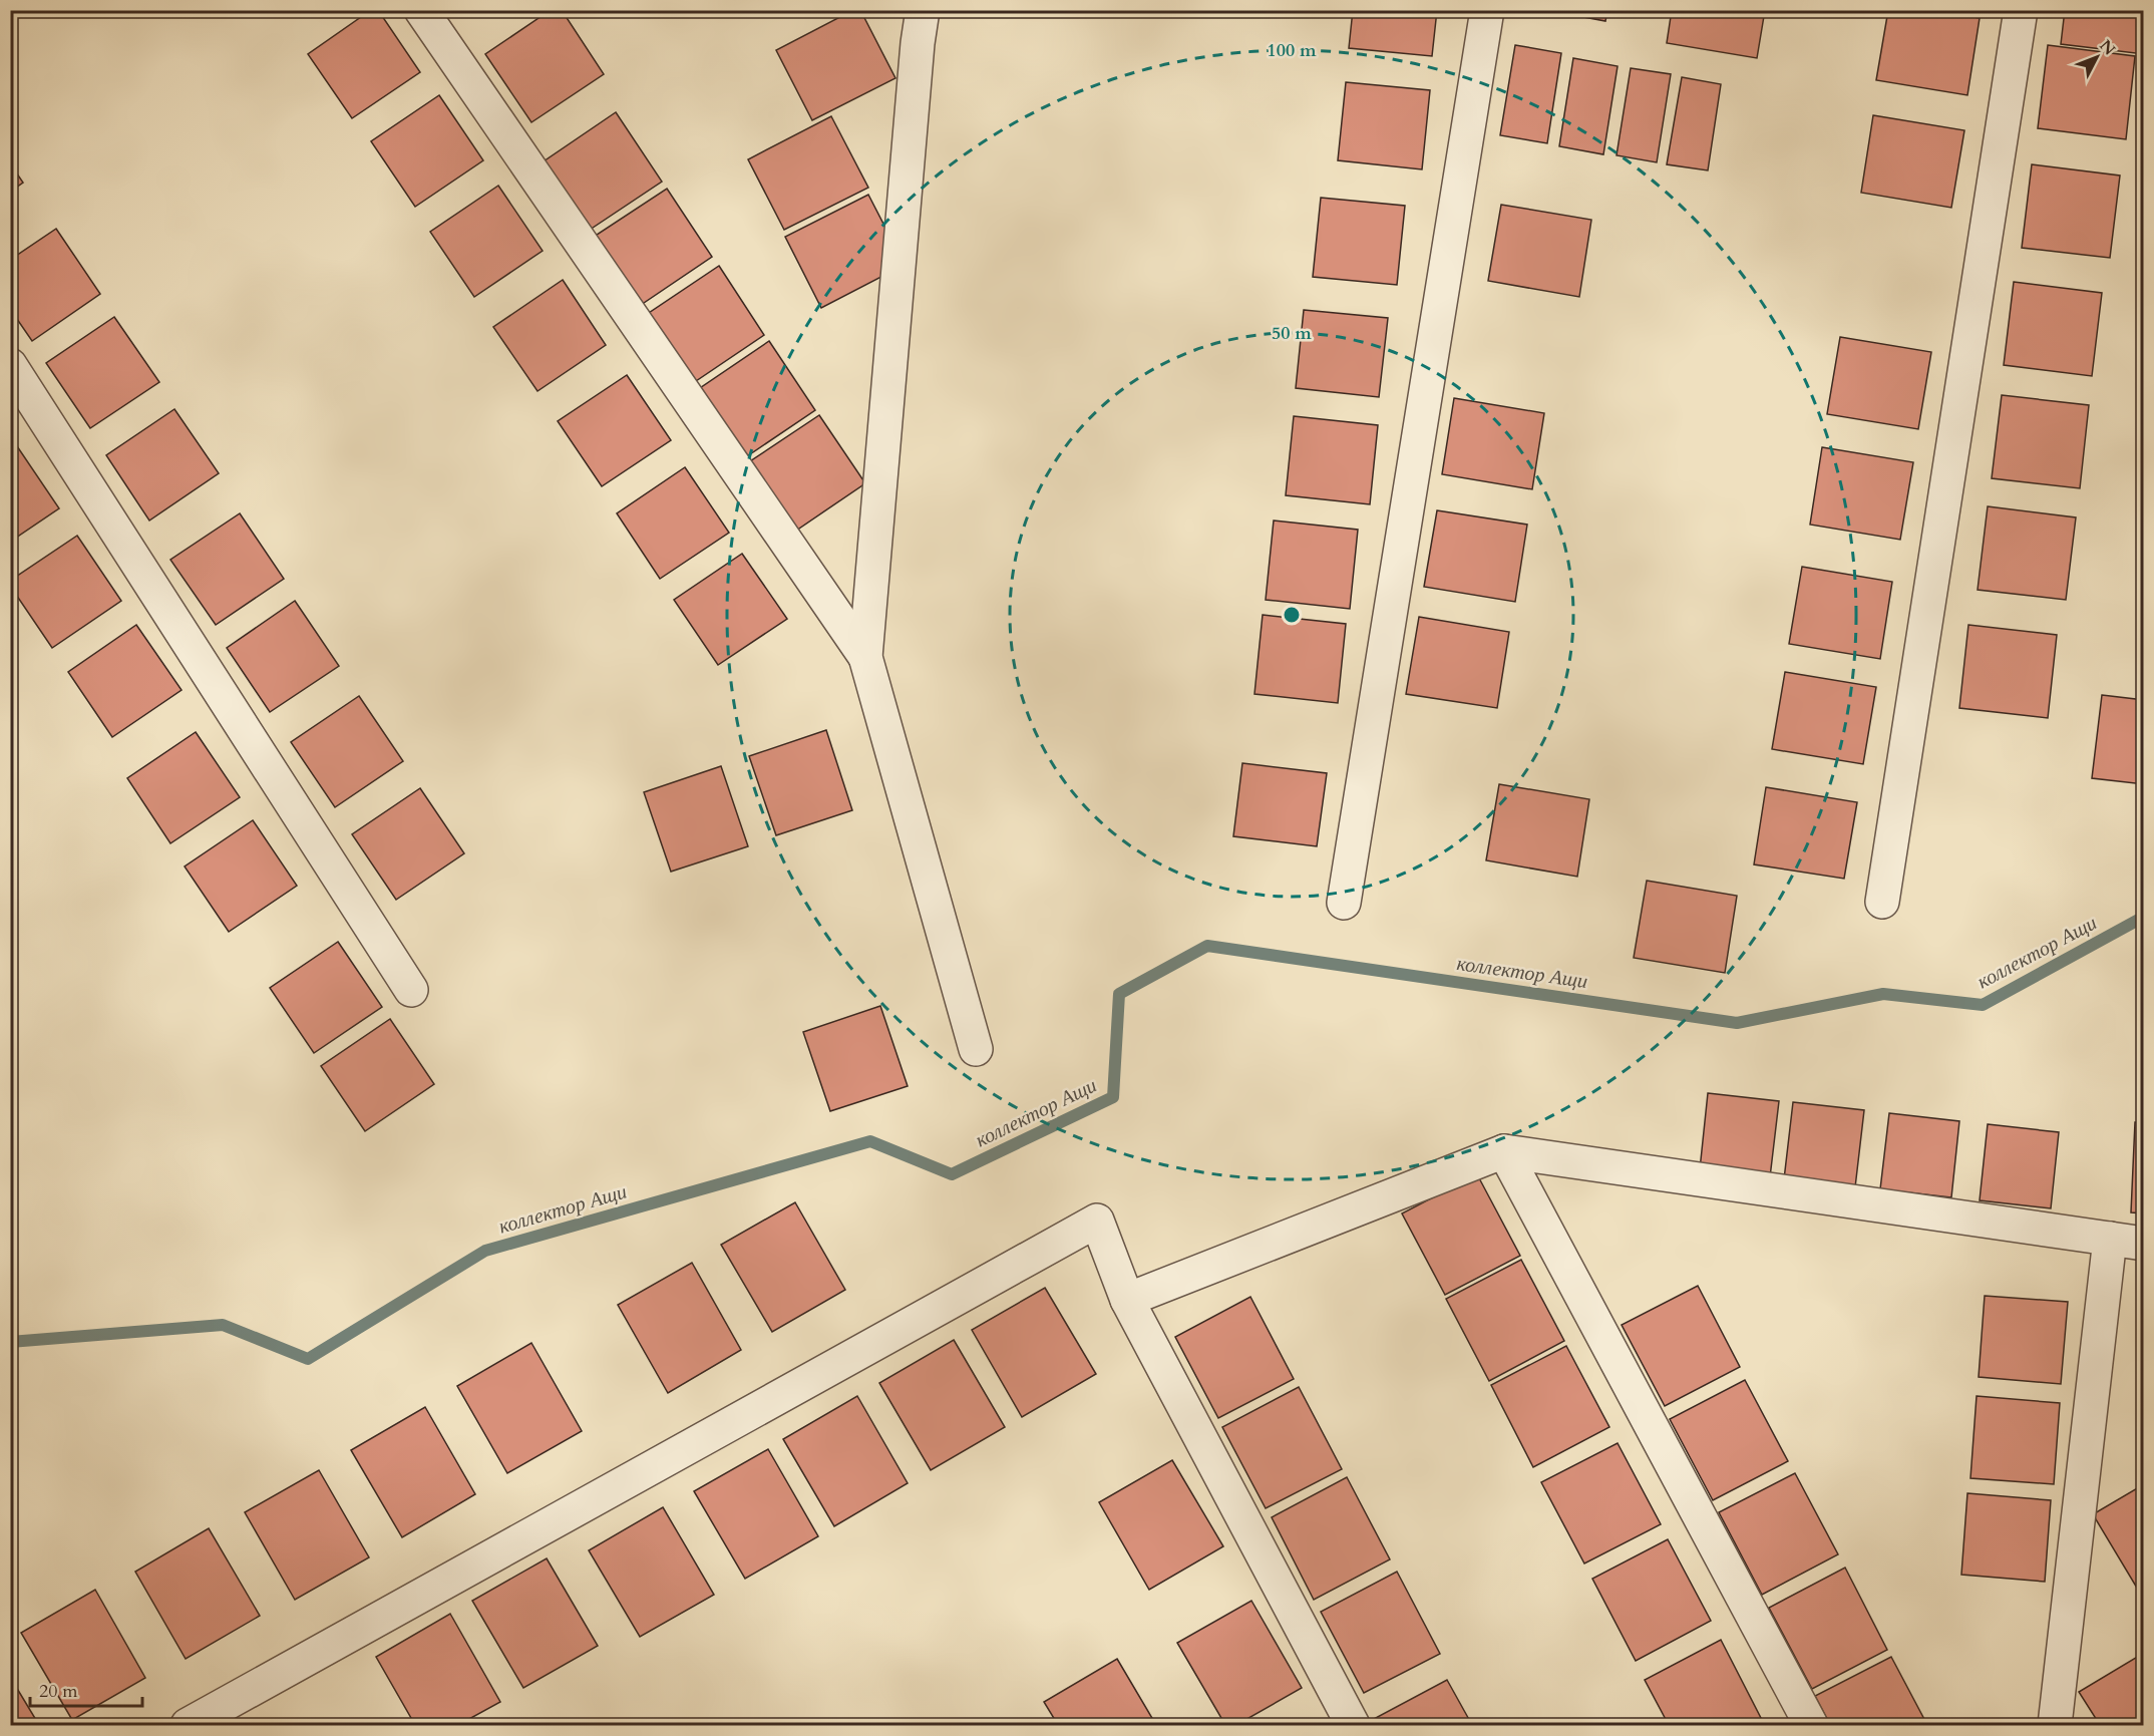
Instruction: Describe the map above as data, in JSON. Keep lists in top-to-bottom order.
{
  "water": ["коллектор Ащи"],
  "scale_bar": "20 m",
  "north": "top right",
  "rings": ["100 m", "50 m"]
}
